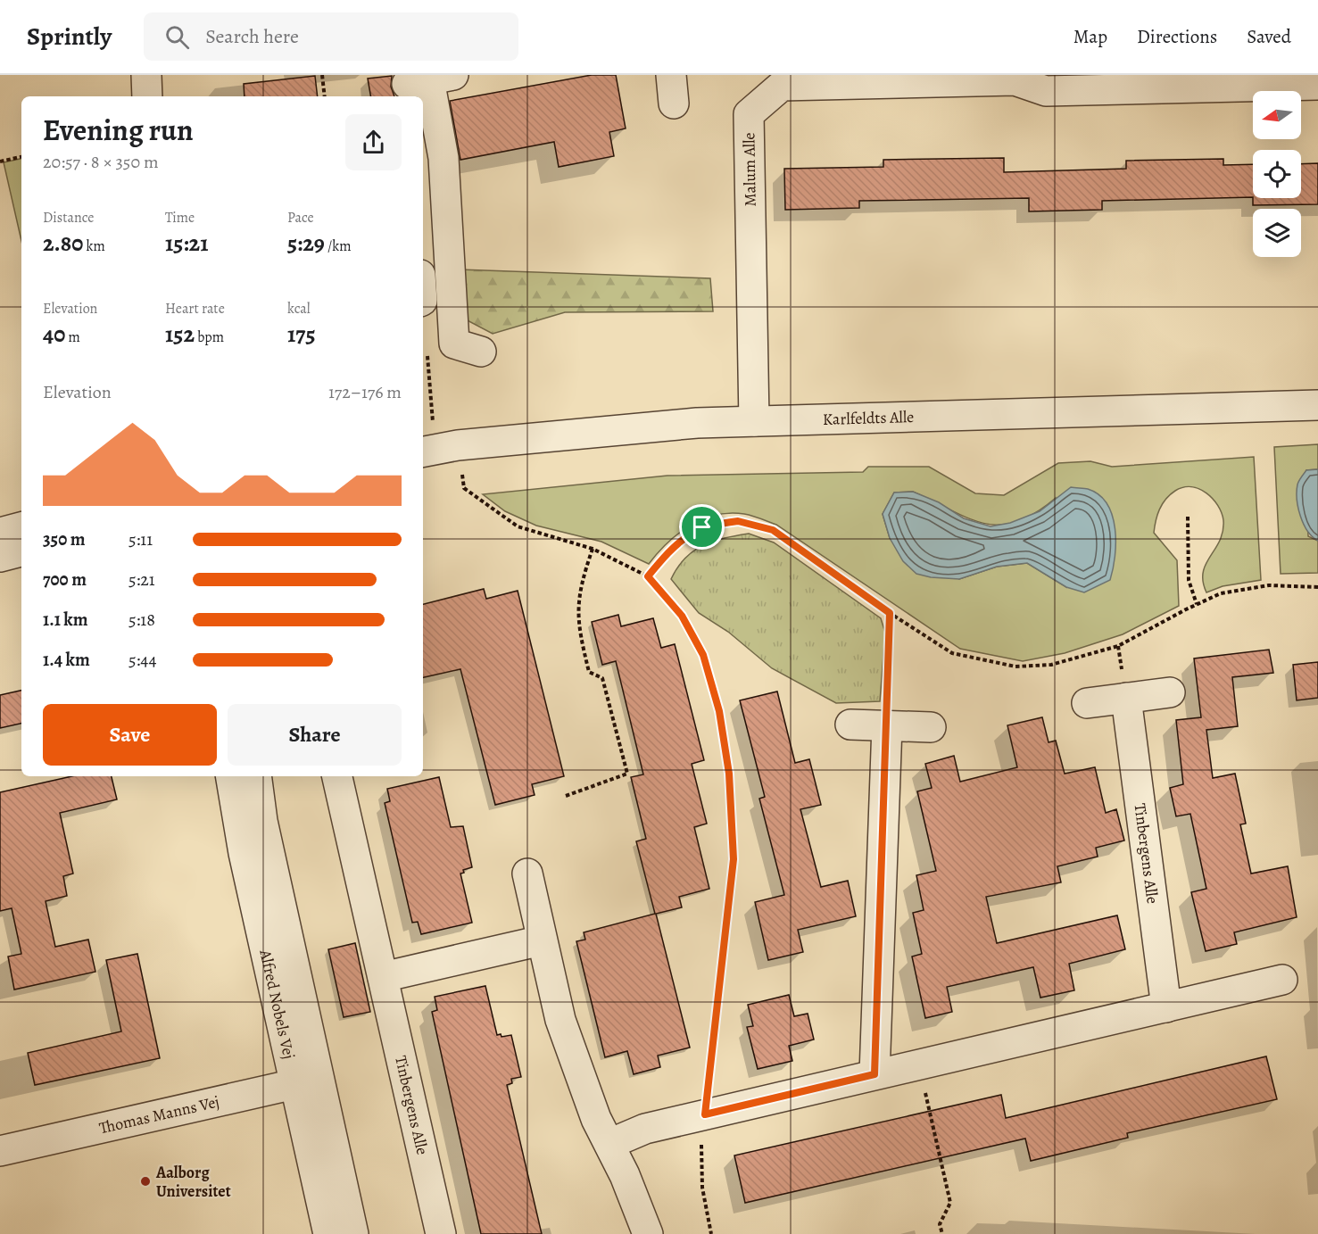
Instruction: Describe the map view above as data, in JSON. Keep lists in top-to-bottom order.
{
  "streets": {
    "street": [
      "Malum Alle",
      "Karlfeldts Alle",
      "Tinbergens Alle",
      "Alfred Nobels Vej",
      "Thomas Manns Vej"
    ]
  },
  "crossings": [
    ["Malum Alle", "Karlfeldts Alle"],
    ["Alfred Nobels Vej", "Thomas Manns Vej"]
  ],
  "places": ["Aalborg Universitet"],
  "north": "left",
  "page": {
    "header": "Sprintly",
    "search": "Search here",
    "nav": ["Map", "Directions", "Saved"],
    "heading": ["Evening run", "20:57 · 8 × 350 m"],
    "stats": [
      ["Distance", "2.80 km"],
      ["Time", "15:21"],
      ["Pace", "5:29 /km"],
      ["Elevation", "40 m"],
      ["Heart rate", "152 bpm"],
      ["kcal", "175"]
    ],
    "chart": ["Elevation", "172–176 m"],
    "list": [
      {
        "name": "350 m",
        "note": "5:11"
      },
      {
        "name": "700 m",
        "note": "5:21"
      },
      {
        "name": "1.1 km",
        "note": "5:18"
      },
      {
        "name": "1.4 km",
        "note": "5:44"
      }
    ],
    "buttons": ["Save", "Share"]
  }
}
